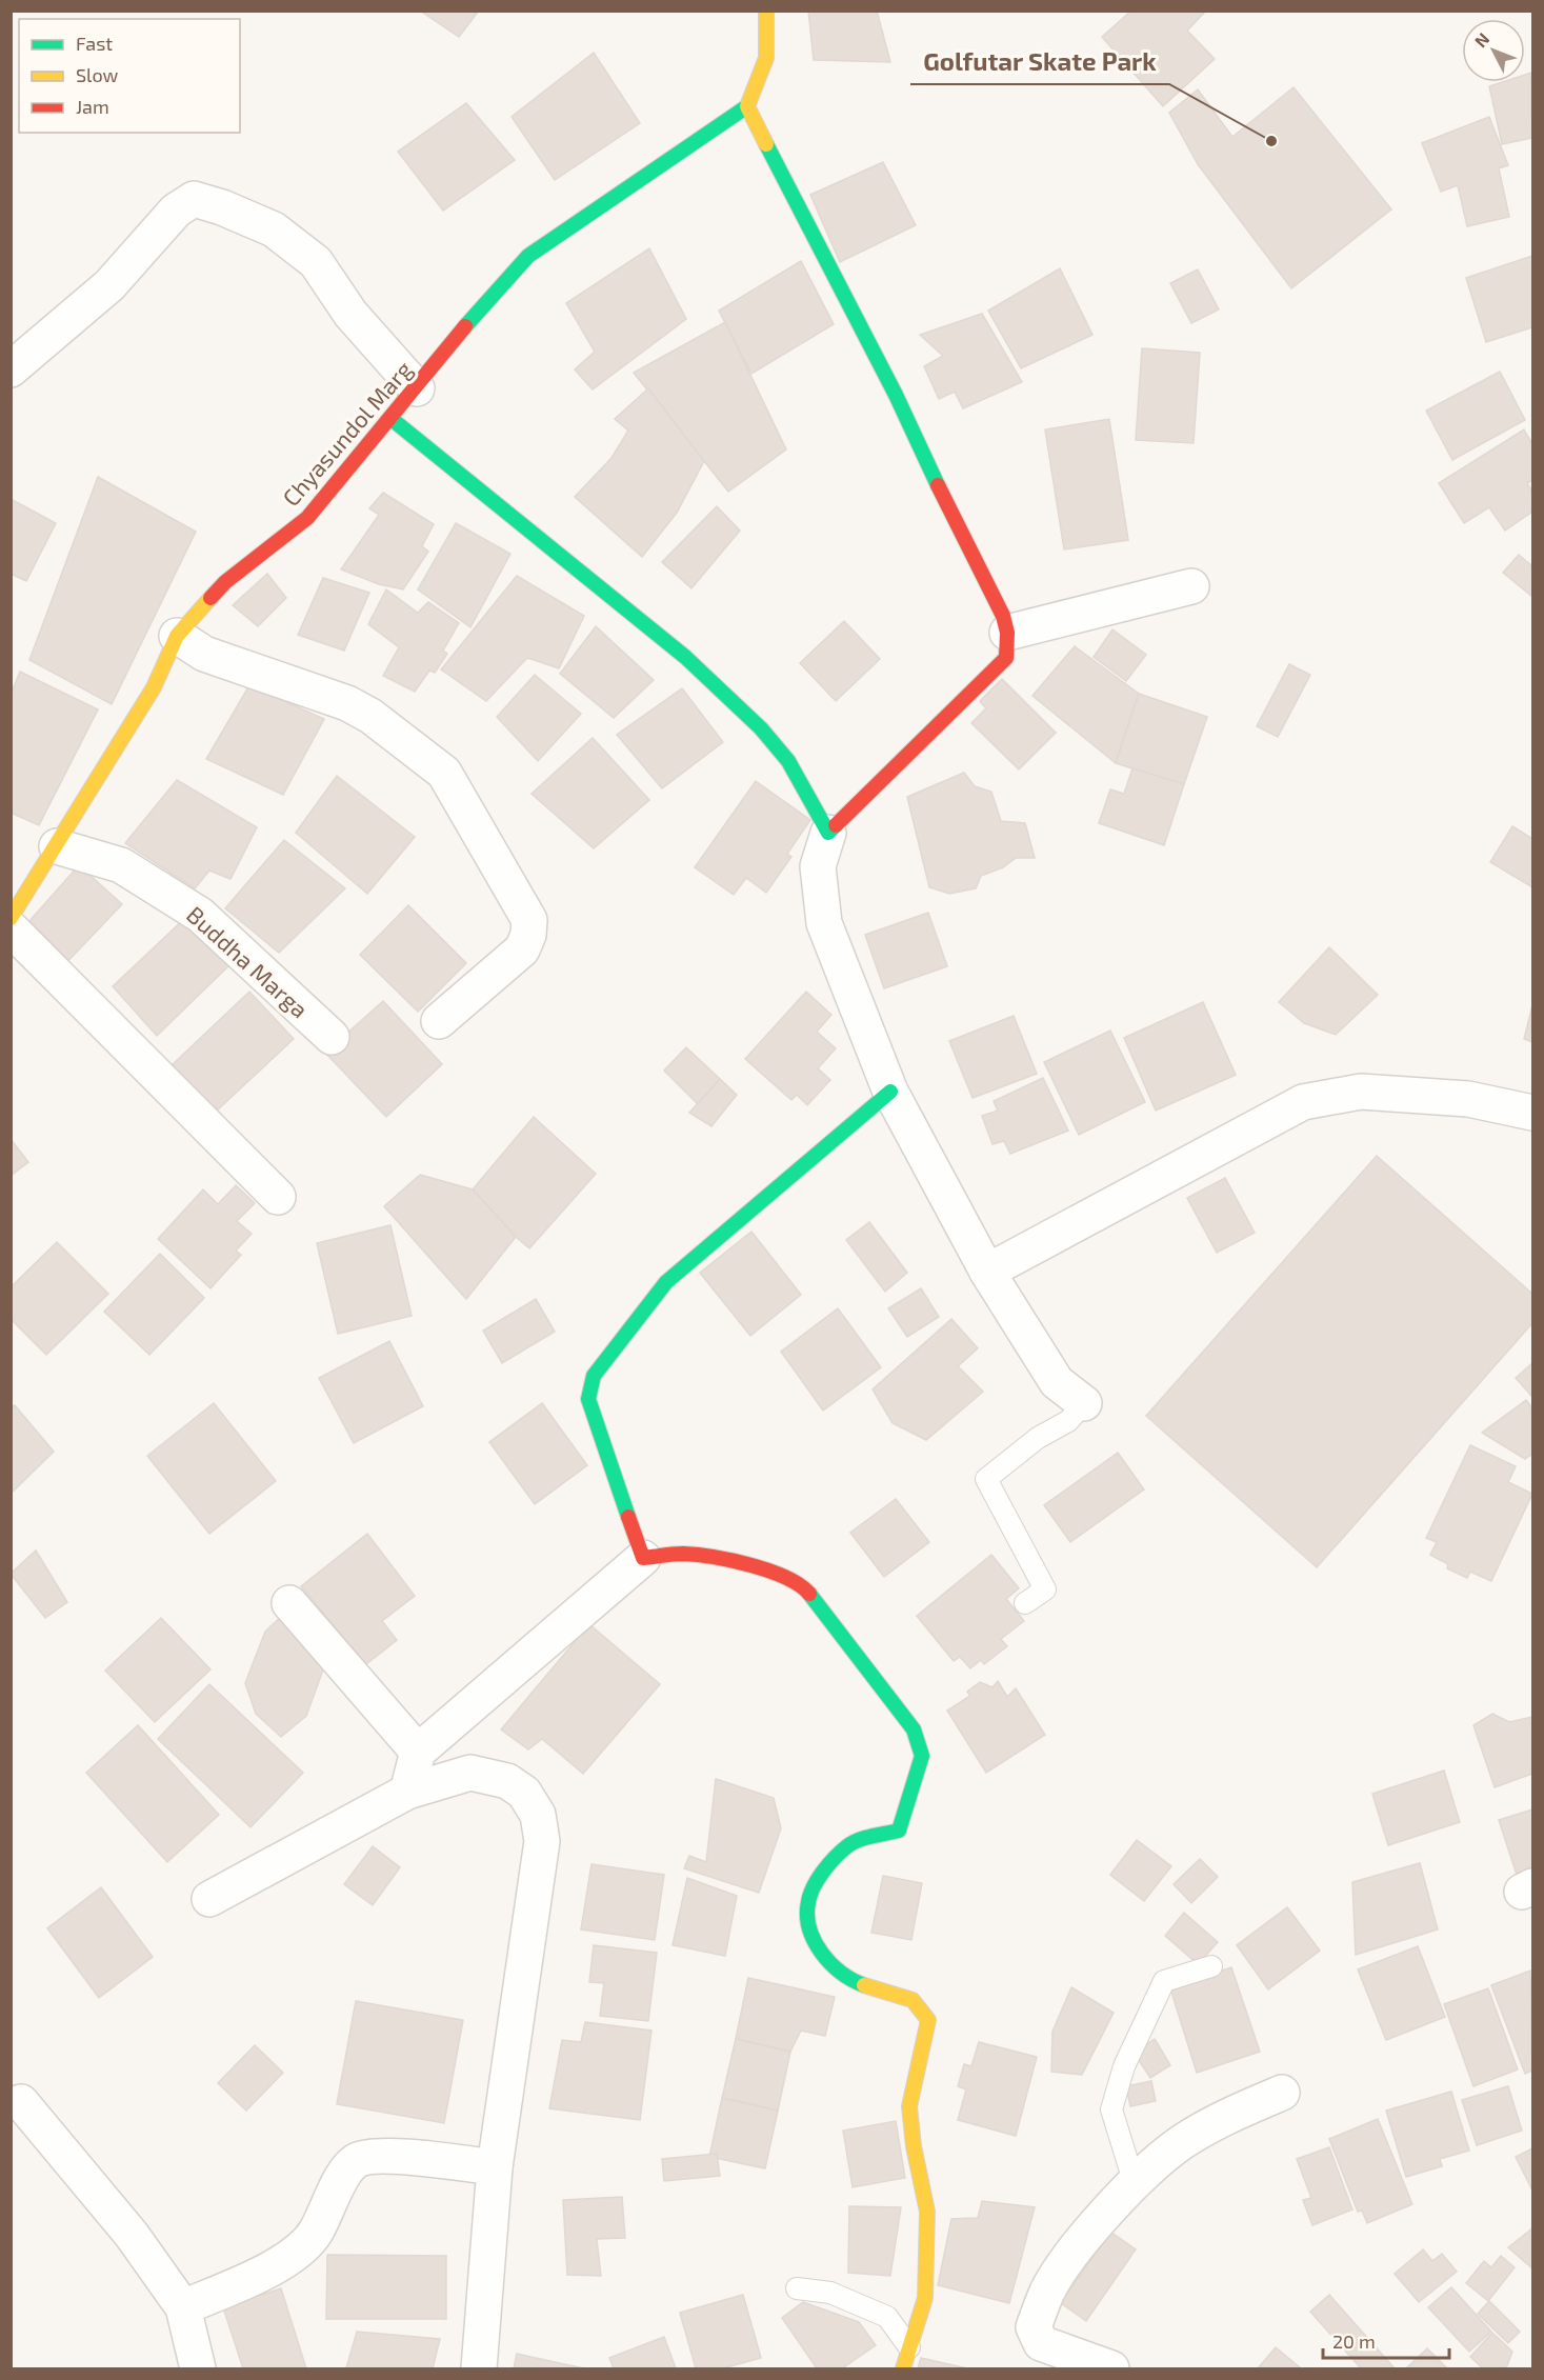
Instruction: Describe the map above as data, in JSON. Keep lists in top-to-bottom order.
{
  "streets": {
    "street": ["Chyasundol Marg", "Buddha Marga"]
  },
  "crossings": [
    ["Chyasundol Marg", "Buddha Marga"]
  ],
  "places": ["Golfutar Skate Park"],
  "legend": ["Fast", "Slow", "Jam"],
  "scale_bar": "20 m",
  "north": "top left"
}
